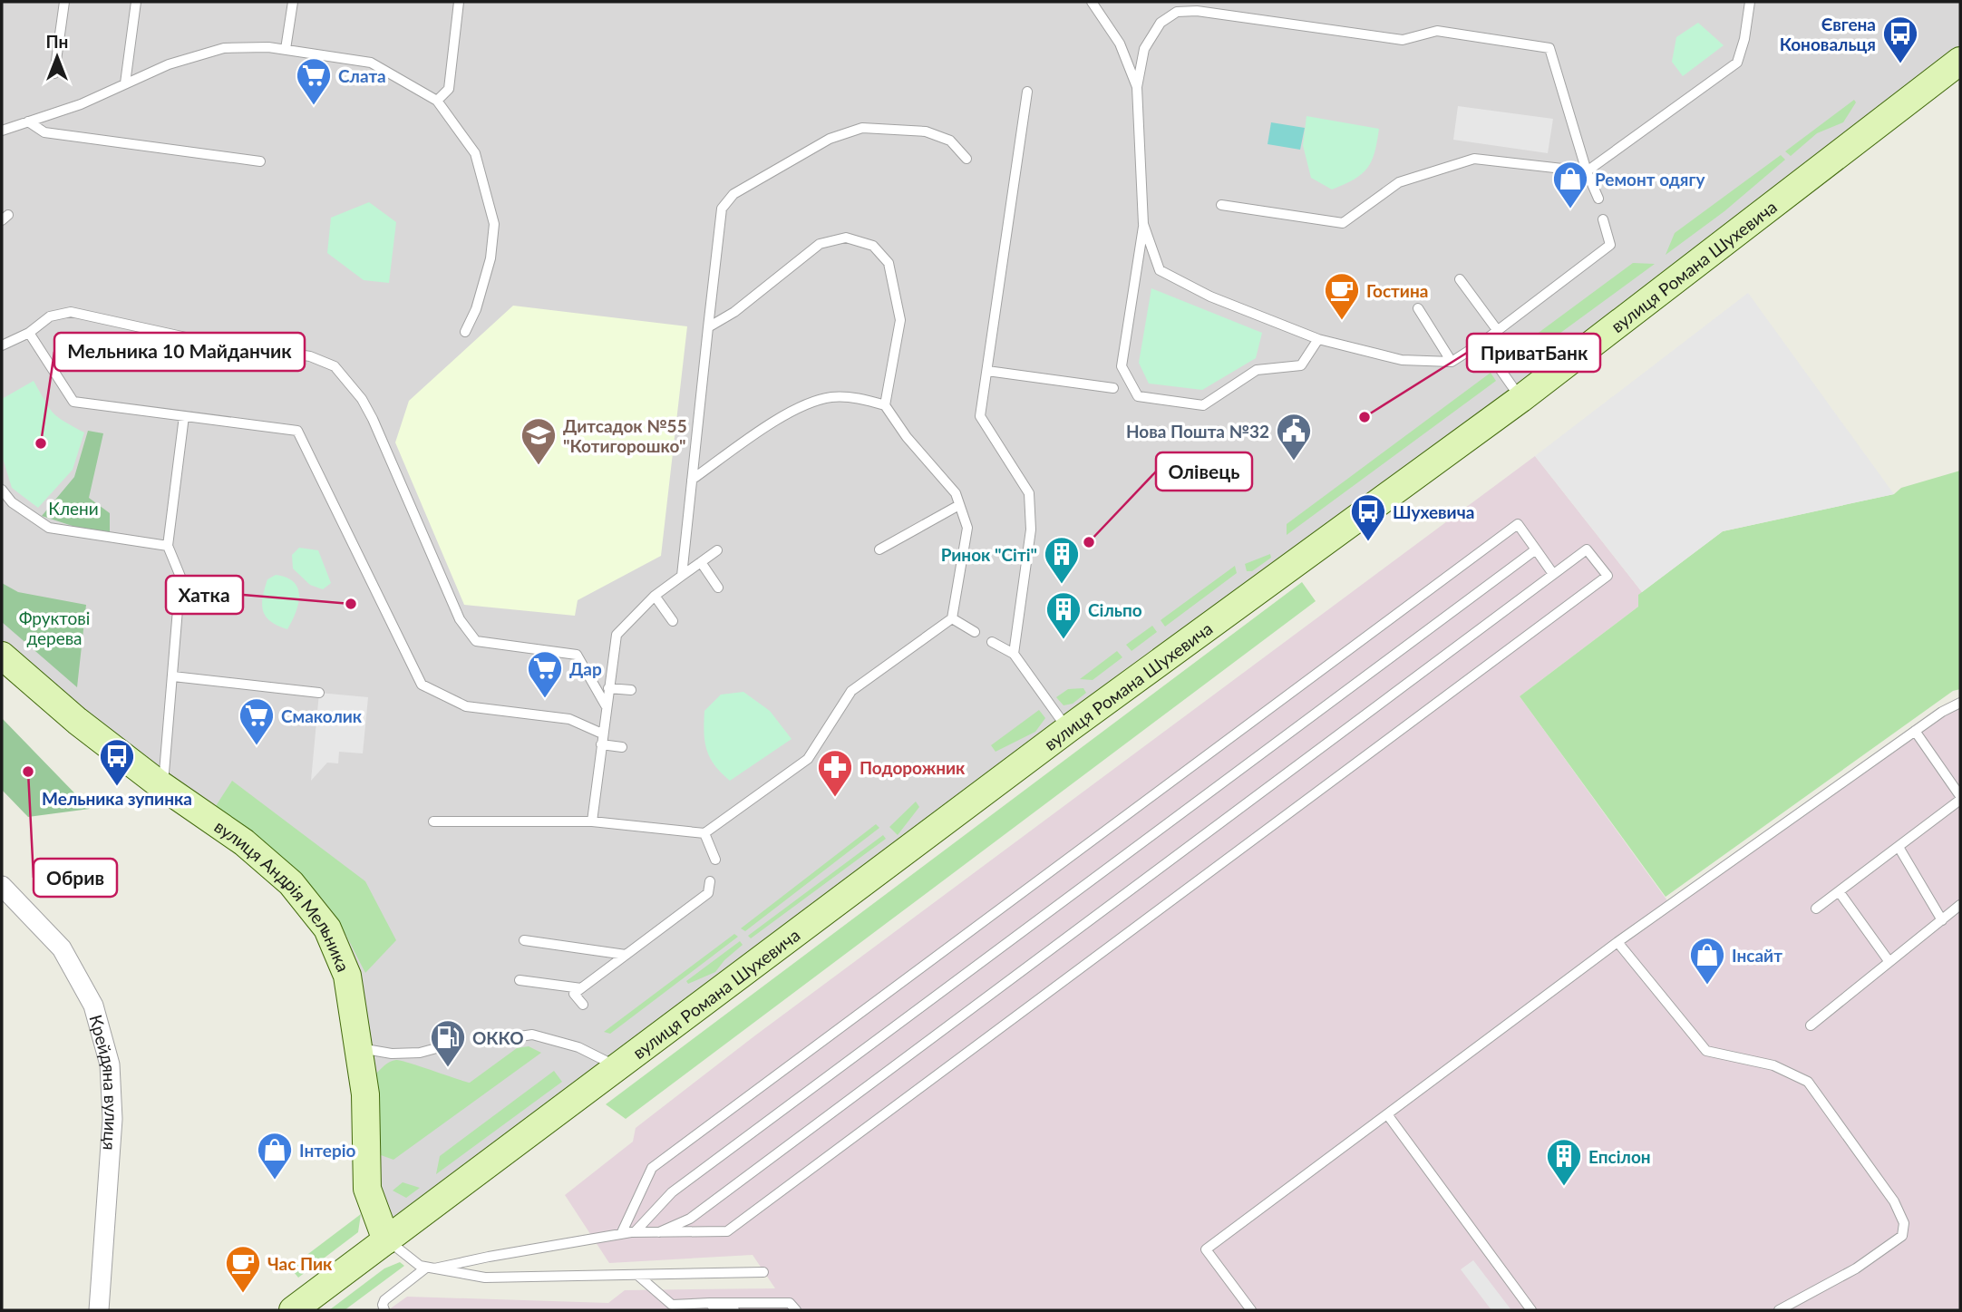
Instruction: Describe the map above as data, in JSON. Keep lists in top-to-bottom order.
{
  "streets": {
    "main road": ["вулиця Романа Шухевича", "вулиця Андрія Мельника"],
    "street": ["Крейдяна вулиця"]
  },
  "crossings": [
    ["вулиця Романа Шухевича", "вулиця Андрія Мельника"]
  ],
  "parks": ["Клени", "Фруктові дерева"],
  "places": {
    "bus stop": ["Євгена Коновальця", "Шухевича", "Мельника зупинка"],
    "supermarket": ["Слата", "Дар", "Смаколик"],
    "shop": ["Ремонт одягу", "Інсайт", "Інтеріо"],
    "cafe": ["Гостина", "Час Пик"],
    "other": [
      "ПриватБанк",
      "Мельника 10 Майданчик",
      "Олівець",
      "Хатка",
      "Обрив"
    ],
    "public building": ["Нова Пошта №32"],
    "school or university": ["Дитсадок №55 \"Котигорошко\""],
    "building": ["Ринок \"Сіті\"", "Сільпо", "Епсілон"],
    "pharmacy": ["Подорожник"],
    "fuel station": ["ОККО"]
  },
  "north": "top"
}
